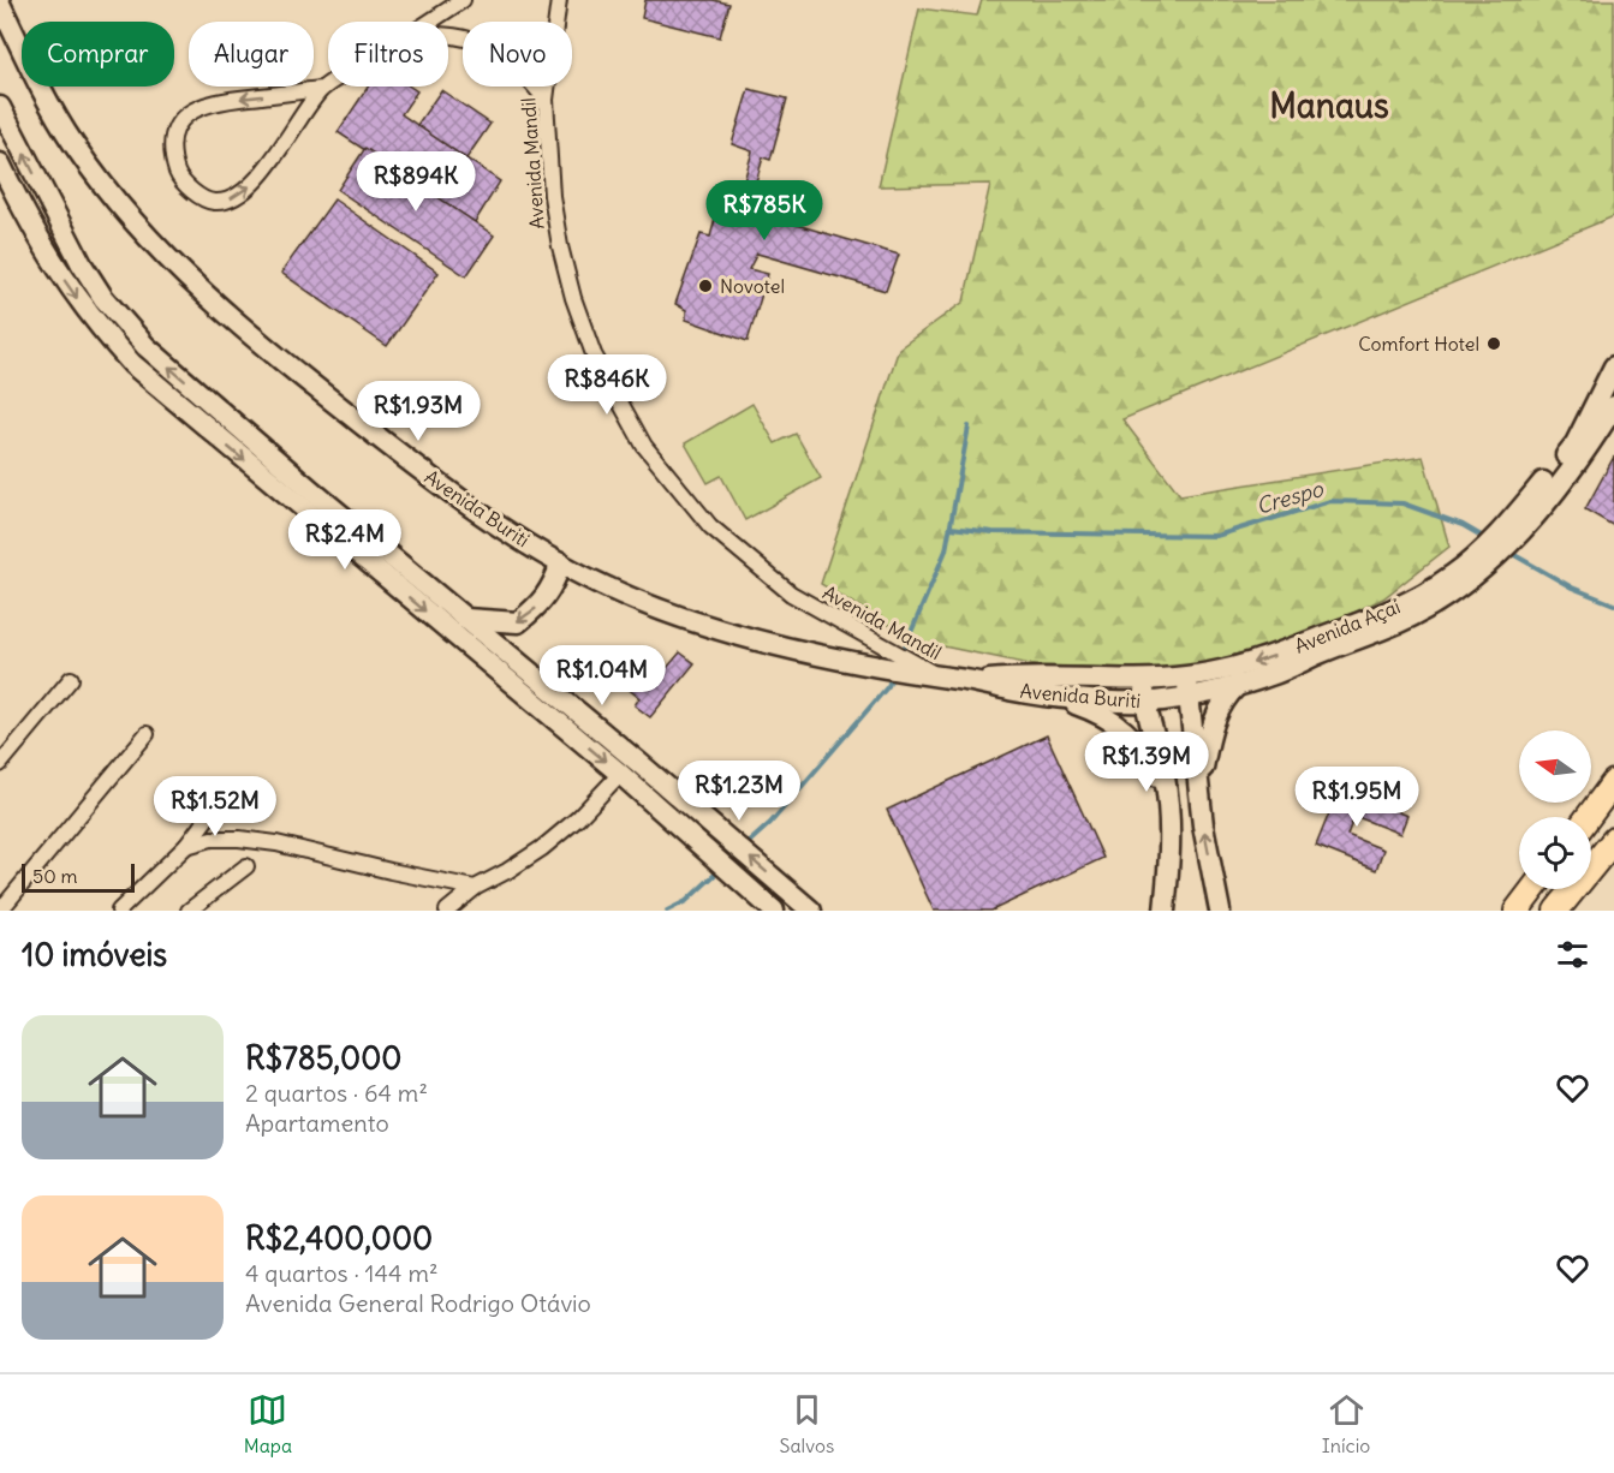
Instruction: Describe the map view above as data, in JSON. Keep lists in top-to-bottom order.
{
  "streets": {
    "main road": ["Avenida Buriti", "Avenida Açaí"],
    "street": ["Avenida Mandil"]
  },
  "crossings": [
    ["Avenida Mandil", "Avenida Buriti"],
    ["Avenida Buriti", "Avenida Açaí"]
  ],
  "districts": ["Manaus"],
  "water": ["Crespo"],
  "places": ["Novotel", "Comfort Hotel"],
  "scale_bar": "50 m",
  "north": "left",
  "page": {
    "chip": [
      "Comprar",
      "Alugar",
      "Filtros",
      "Novo"
    ],
    "price": [
      "R$894K",
      "R$785K",
      "R$846K",
      "R$1.93M",
      "R$2.4M",
      "R$1.04M",
      "R$1.39M",
      "R$1.23M",
      "R$1.95M",
      "R$1.52M"
    ],
    "scale": "50 m",
    "heading": "10 imóveis",
    "list": [
      {
        "name": "R$785,000",
        "note": "2 quartos · 64 m² · Apartamento"
      },
      {
        "name": "R$2,400,000",
        "note": "4 quartos · 144 m² · Avenida General Rodrigo Otávio"
      }
    ],
    "tabs": ["Mapa", "Salvos", "Início"]
  }
}
